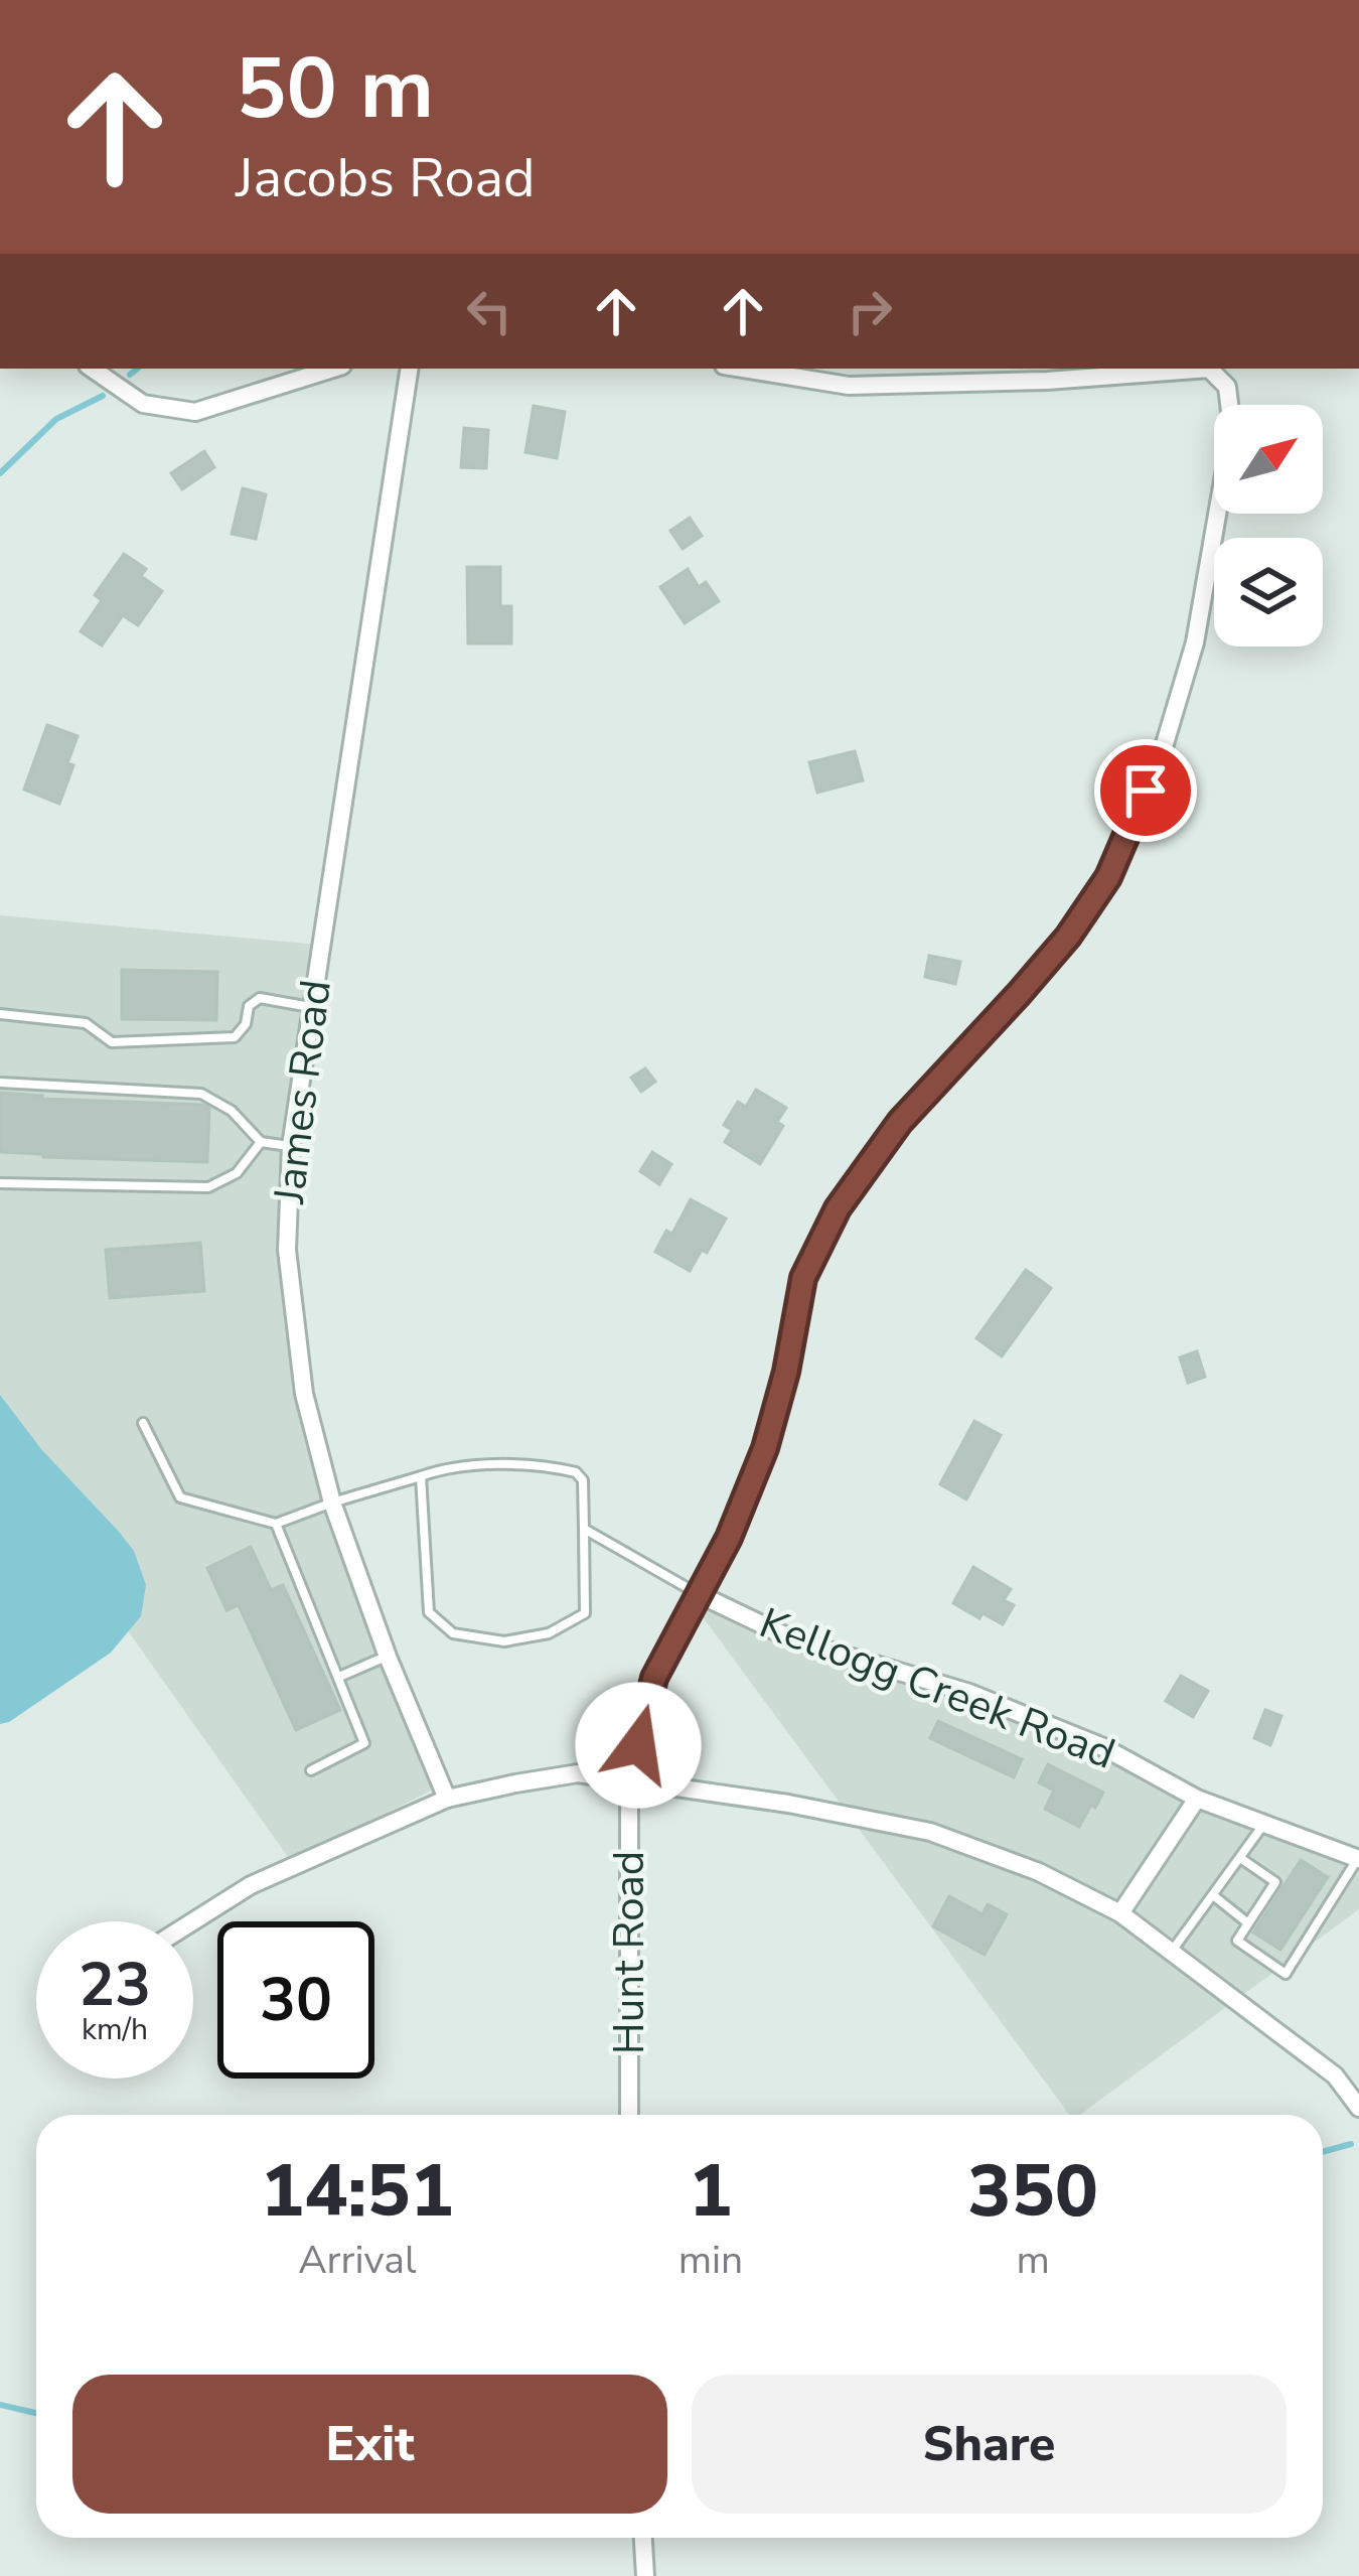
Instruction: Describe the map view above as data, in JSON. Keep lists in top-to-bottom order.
{
  "streets": {
    "street": ["James Road", "Kellogg Creek Road", "Hunt Road"]
  },
  "north": "top right",
  "page": {
    "turn": ["50 m", "Jacobs Road"],
    "speed": "23 km/h",
    "limit": "30",
    "eta": [
      "14:51",
      "Arrival",
      "1",
      "min",
      "350",
      "m"
    ],
    "buttons": ["Exit", "Share"]
  }
}
